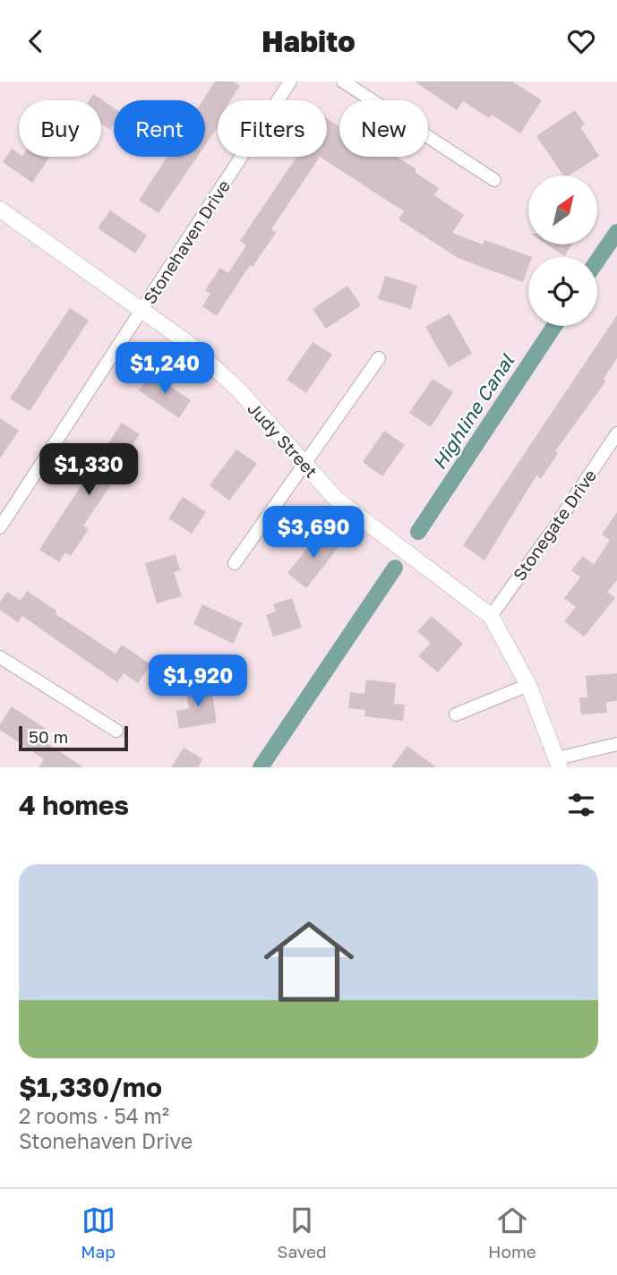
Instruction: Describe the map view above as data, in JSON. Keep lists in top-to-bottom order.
{
  "streets": {
    "street": ["Stonehaven Drive", "Judy Street", "Stonegate Drive"]
  },
  "crossings": [
    ["Stonehaven Drive", "Judy Street"],
    ["Judy Street", "Stonegate Drive"]
  ],
  "water": ["Highline Canal"],
  "scale_bar": "50 m",
  "north": "top right",
  "page": {
    "header": "Habito",
    "chip": [
      "Buy",
      "Rent",
      "Filters",
      "New"
    ],
    "price": [
      "$1,240",
      "$1,330",
      "$3,690",
      "$1,920"
    ],
    "scale": "50 m",
    "heading": "4 homes",
    "list": [
      {
        "name": "$1,330/mo",
        "note": "2 rooms · 54 m² · Stonehaven Drive"
      }
    ],
    "tabs": ["Map", "Saved", "Home"]
  }
}
